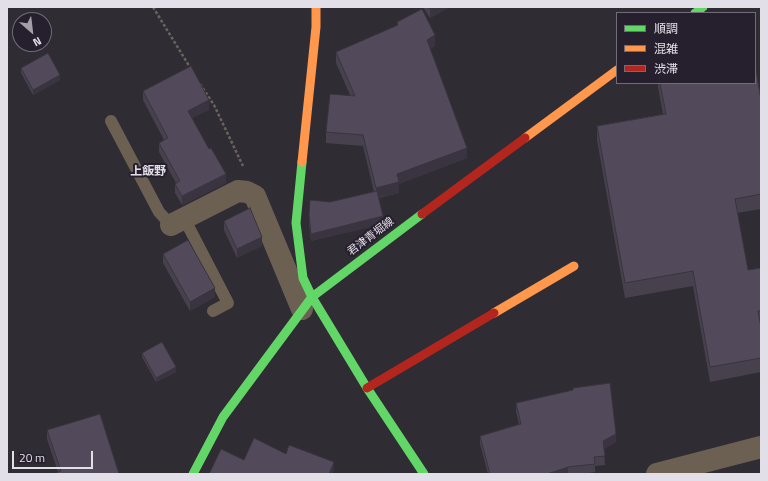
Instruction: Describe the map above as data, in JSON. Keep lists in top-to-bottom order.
{
  "streets": {
    "street": ["君津青堀線"]
  },
  "districts": ["上飯野"],
  "legend": ["順調", "混雑", "渋滞"],
  "scale_bar": "20 m",
  "north": "bottom right"
}
